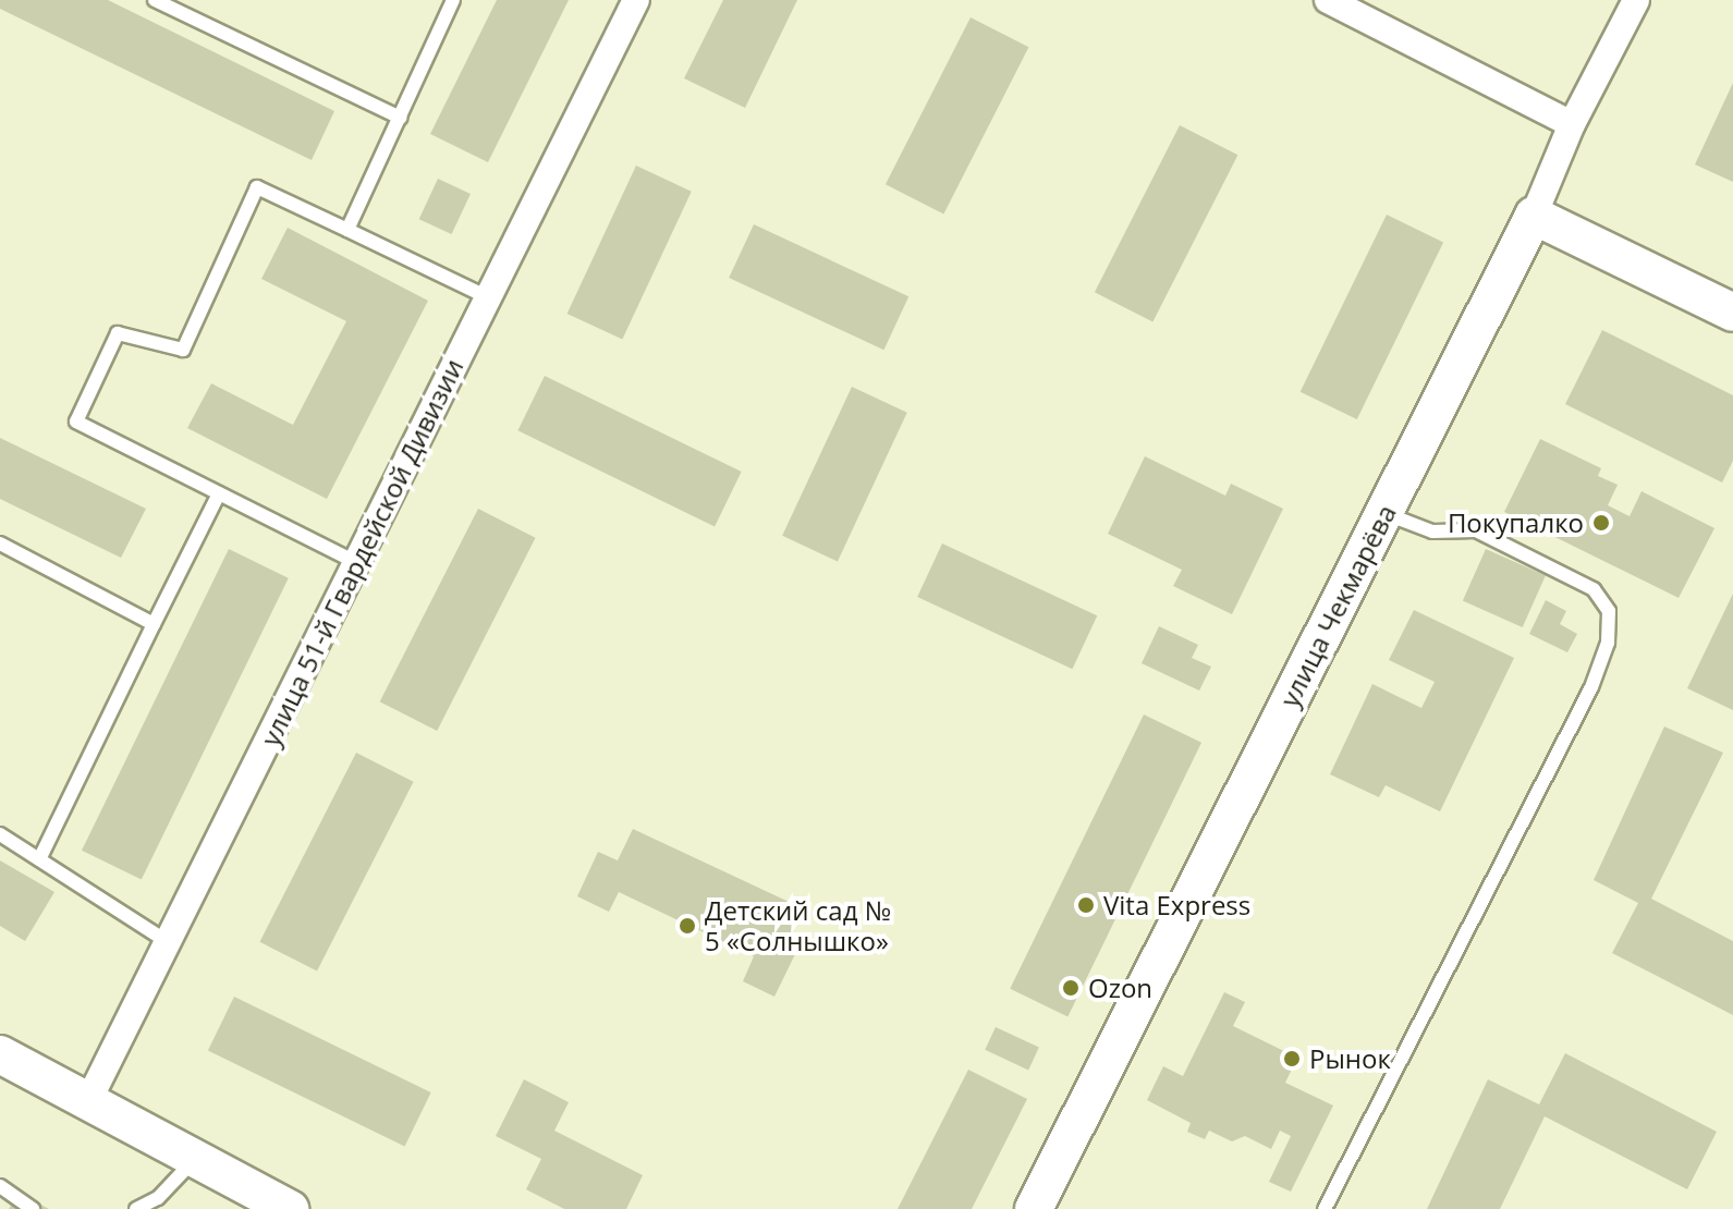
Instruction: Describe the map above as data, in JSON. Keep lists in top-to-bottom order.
{
  "streets": {
    "street": ["улица 51-й Гвардейской Дивизии", "улица Чекмарёва"]
  },
  "places": [
    "Покупалко",
    "Vita Express",
    "Детский сад № 5 «Солнышко»",
    "Ozon",
    "Рынок"
  ]
}
